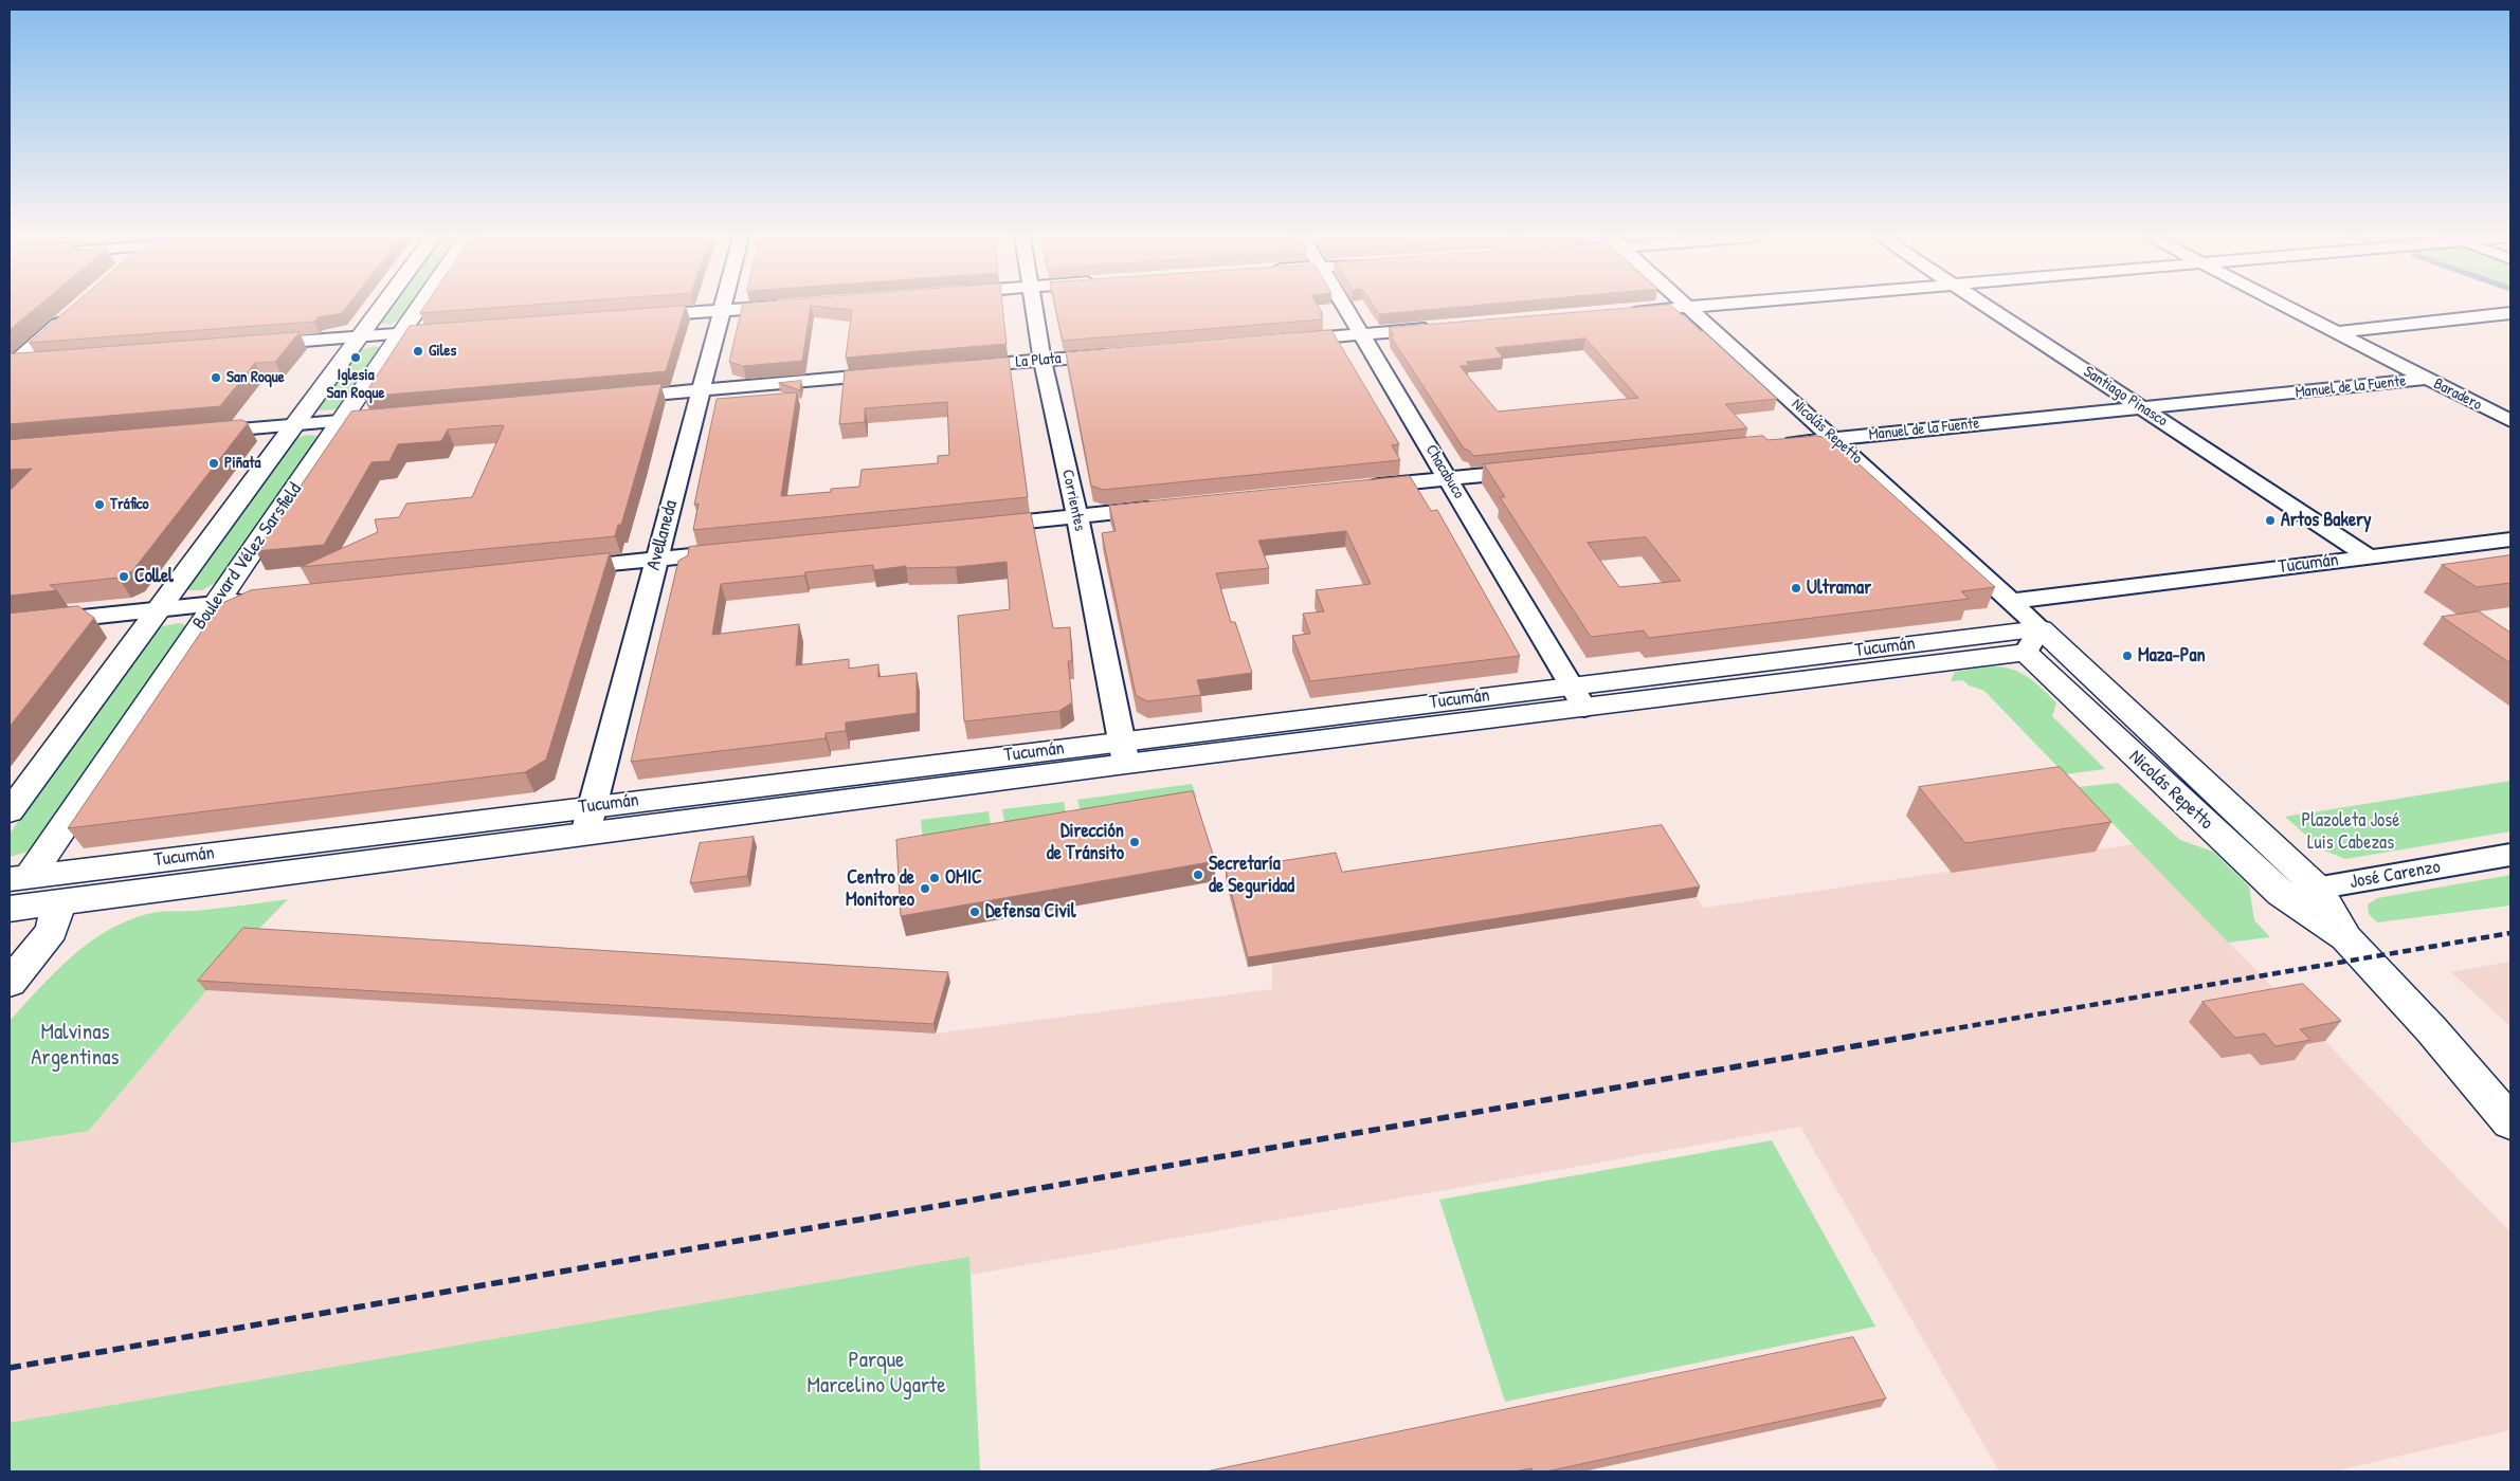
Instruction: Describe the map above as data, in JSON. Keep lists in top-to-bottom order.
{
  "streets": {
    "street": [
      "La Plata",
      "Manuel de la Fuente",
      "Baradero",
      "Santiago Pinasco",
      "Nicolás Repetto",
      "Chacabuco",
      "Corrientes",
      "Avellaneda",
      "Boulevard Vélez Sarsfield",
      "Tucumán",
      "José Carenzo"
    ]
  },
  "crossings": [
    ["La Plata", "Corrientes"],
    ["Manuel de la Fuente", "Baradero"],
    ["Manuel de la Fuente", "Santiago Pinasco"],
    ["Manuel de la Fuente", "Nicolás Repetto"],
    ["Santiago Pinasco", "Tucumán"],
    ["Nicolás Repetto", "Tucumán"],
    ["Nicolás Repetto", "José Carenzo"],
    ["Chacabuco", "Tucumán"],
    ["Corrientes", "Tucumán"],
    ["Avellaneda", "Tucumán"],
    ["Boulevard Vélez Sarsfield", "Tucumán"]
  ],
  "parks": ["Plazoleta José Luis Cabezas", "Malvinas Argentinas", "Parque Marcelino Ugarte"],
  "places": [
    "Giles",
    "Iglesia San Roque",
    "San Roque",
    "Piñata",
    "Tráfico",
    "Artos Bakery",
    "Collel",
    "Ultramar",
    "Maza-Pan",
    "Dirección de Tránsito",
    "Secretaría de Seguridad",
    "OMIC",
    "Centro de Monitoreo",
    "Defensa Civil"
  ]
}
